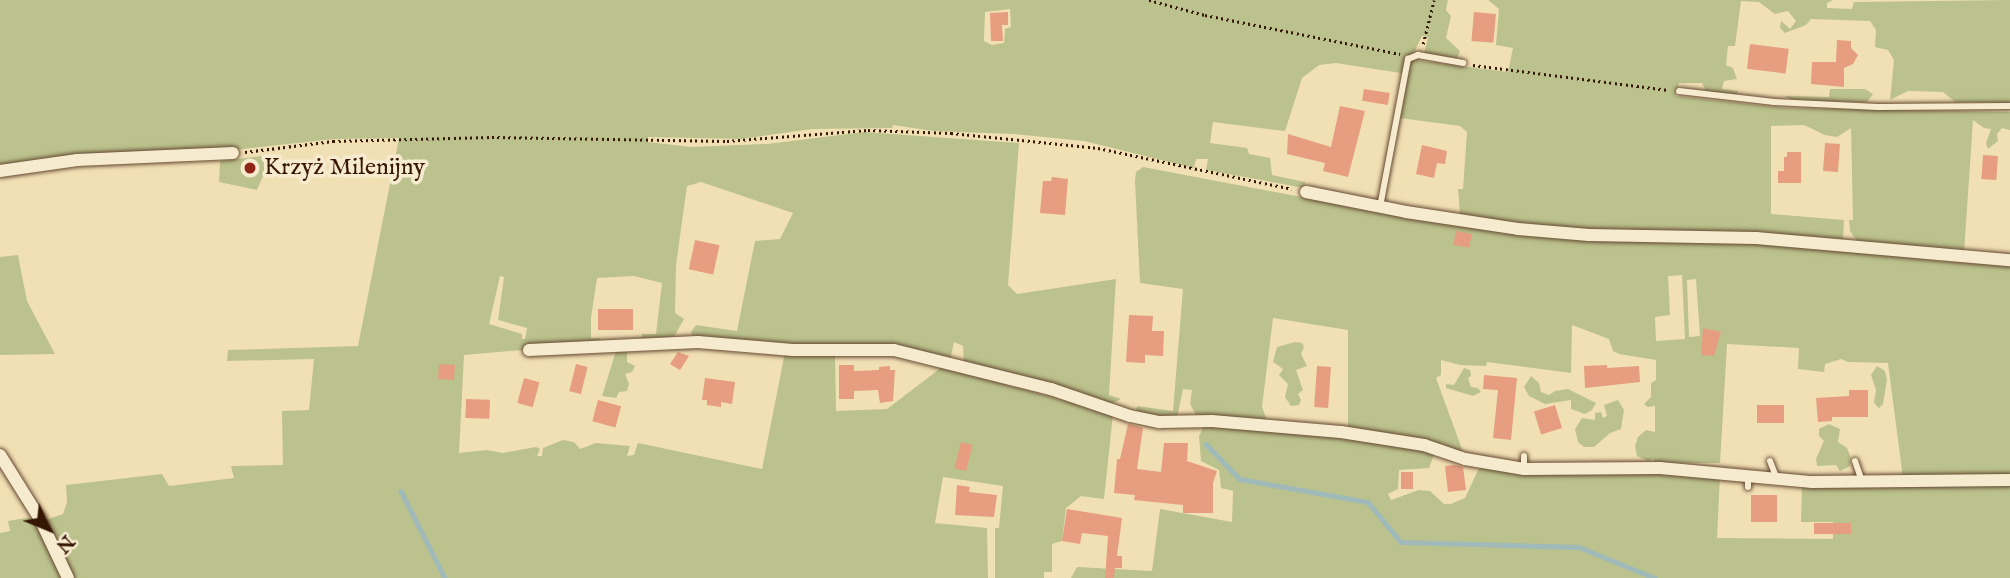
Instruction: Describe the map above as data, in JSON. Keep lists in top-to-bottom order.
{
  "places": ["Krzyż Milenijny"],
  "north": "bottom right"
}
